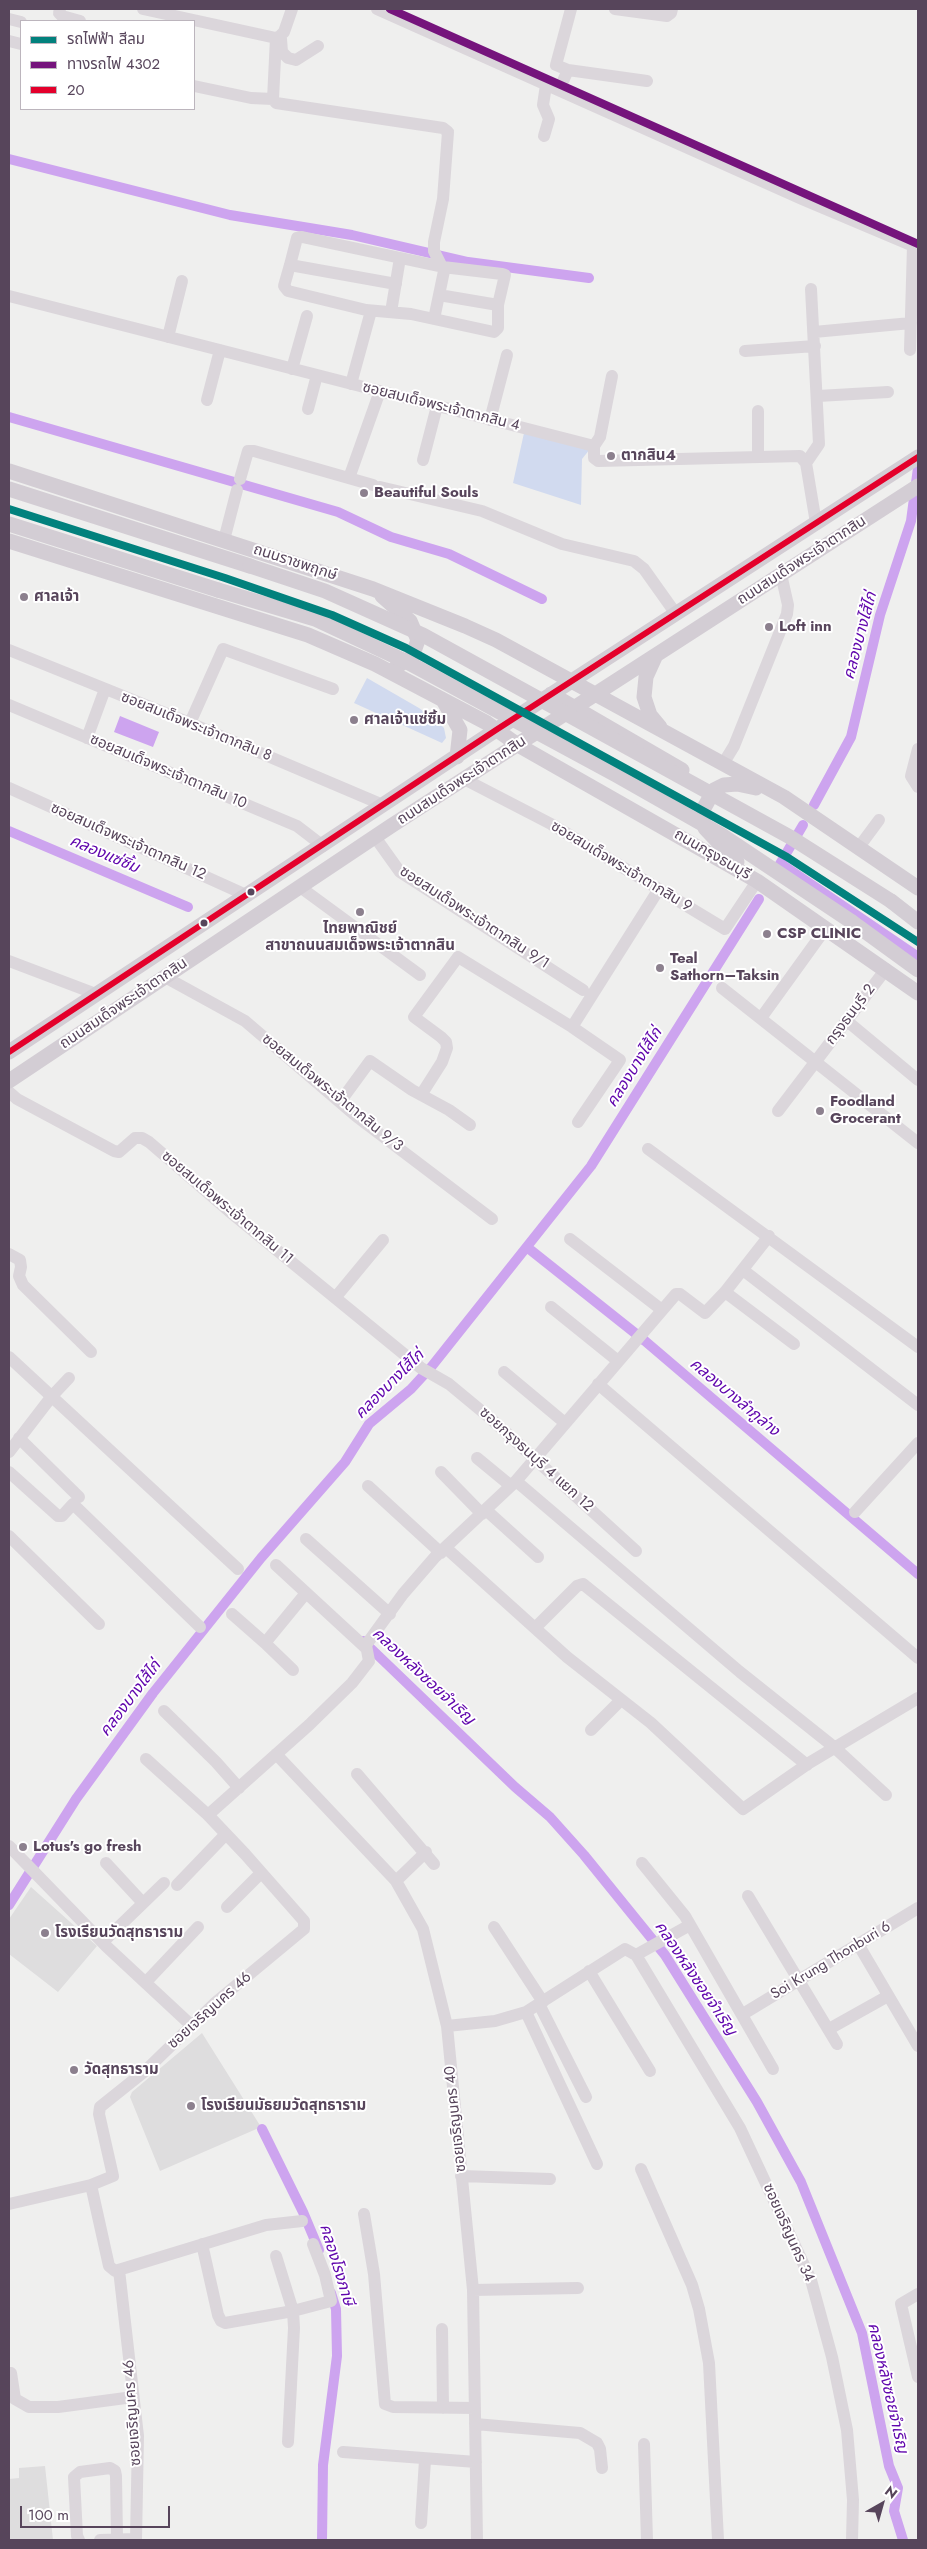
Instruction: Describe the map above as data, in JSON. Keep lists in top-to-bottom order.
{
  "streets": {
    "main road": ["ถนนสมเด็จพระเจ้าตากสิน", "ถนนราชพฤกษ์", "ถนนกรุงธนบุรี"],
    "street": [
      "ซอยสมเด็จพระเจ้าตากสิน 4",
      "ซอยสมเด็จพระเจ้าตากสิน 8",
      "ซอยสมเด็จพระเจ้าตากสิน 10",
      "ซอยสมเด็จพระเจ้าตากสิน 12",
      "ซอยสมเด็จพระเจ้าตากสิน 9",
      "ซอยสมเด็จพระเจ้าตากสิน 9/1",
      "กรุงธนบุรี 2",
      "ซอยสมเด็จพระเจ้าตากสิน 9/3",
      "ซอยสมเด็จพระเจ้าตากสิน 11",
      "ซอยกรุงธนบุรี 4 แยก 12",
      "Soi Krung Thonburi 6",
      "ซอยเจริญนคร 46",
      "ซอยเจริญนคร 40",
      "ซอยเจริญนคร 34"
    ]
  },
  "crossings": [
    ["ถนนสมเด็จพระเจ้าตากสิน", "ถนนราชพฤกษ์"],
    ["ถนนสมเด็จพระเจ้าตากสิน", "ซอยสมเด็จพระเจ้าตากสิน 8"],
    ["ถนนสมเด็จพระเจ้าตากสิน", "ซอยสมเด็จพระเจ้าตากสิน 10"],
    ["ถนนสมเด็จพระเจ้าตากสิน", "ซอยสมเด็จพระเจ้าตากสิน 12"],
    ["ถนนสมเด็จพระเจ้าตากสิน", "ถนนกรุงธนบุรี"],
    ["ถนนสมเด็จพระเจ้าตากสิน", "ซอยสมเด็จพระเจ้าตากสิน 9"],
    ["ถนนสมเด็จพระเจ้าตากสิน", "ซอยสมเด็จพระเจ้าตากสิน 9/1"],
    ["ถนนสมเด็จพระเจ้าตากสิน", "ซอยสมเด็จพระเจ้าตากสิน 9/3"],
    ["ถนนกรุงธนบุรี", "ซอยสมเด็จพระเจ้าตากสิน 9"],
    ["ถนนกรุงธนบุรี", "กรุงธนบุรี 2"],
    ["ซอยสมเด็จพระเจ้าตากสิน 11", "ซอยกรุงธนบุรี 4 แยก 12"]
  ],
  "water": [
    "คลองบางไส้ไก่",
    "คลองแซ่ซิ้ม",
    "คลองบางลำภูล่าง",
    "คลองหลังซอยจำเริญ",
    "คลองโรงภาษี"
  ],
  "places": [
    "ตากสิน4",
    "Beautiful Souls",
    "ศาลเจ้า",
    "Loft inn",
    "ศาลเจ้าแซ่ซิ้ม",
    "ไทยพาณิชย์ สาขาถนนสมเด็จพระเจ้าตากสิน",
    "CSP CLINIC",
    "Teal Sathorn–Taksin",
    "Foodland Grocerant",
    "Lotus's go fresh",
    "โรงเรียนวัดสุทธาราม",
    "วัดสุทธาราม",
    "โรงเรียนมัธยมวัดสุทธาราม"
  ],
  "lines": ["rail line 4302", "transit line 20", "metro line สีลม"],
  "legend": ["รถไฟฟ้า สีลม", "ทางรถไฟ 4302", "20"],
  "scale_bar": "100 m",
  "north": "top right"
}
